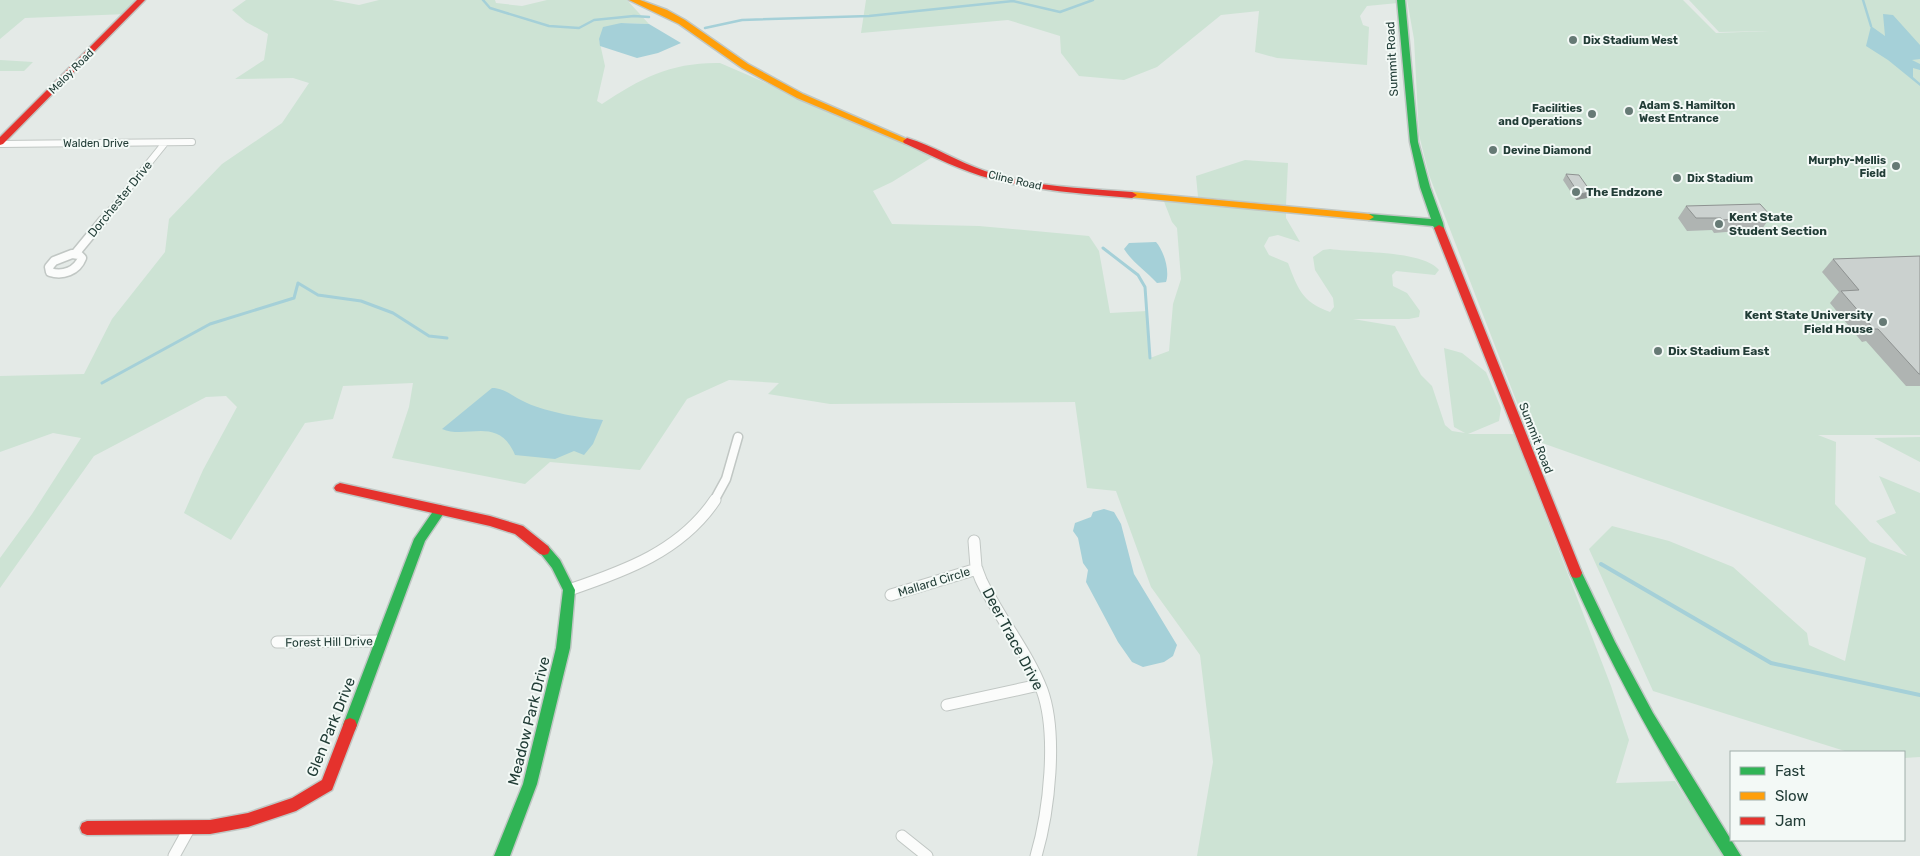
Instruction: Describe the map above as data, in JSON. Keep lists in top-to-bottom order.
{
  "streets": {
    "street": [
      "Summit Road",
      "Meloy Road",
      "Walden Drive",
      "Cline Road",
      "Dorchester Drive",
      "Mallard Circle",
      "Deer Trace Drive",
      "Forest Hill Drive",
      "Meadow Park Drive",
      "Glen Park Drive"
    ]
  },
  "crossings": [
    ["Summit Road", "Cline Road"],
    ["Meloy Road", "Walden Drive"],
    ["Walden Drive", "Dorchester Drive"],
    ["Mallard Circle", "Deer Trace Drive"],
    ["Forest Hill Drive", "Glen Park Drive"]
  ],
  "places": [
    "Dix Stadium West",
    "Adam S. Hamilton West Entrance",
    "Facilities and Operations",
    "Devine Diamond",
    "Murphy-Mellis Field",
    "Dix Stadium",
    "The Endzone",
    "Kent State Student Section",
    "Kent State University Field House",
    "Dix Stadium East"
  ],
  "legend": ["Fast", "Slow", "Jam"]
}
